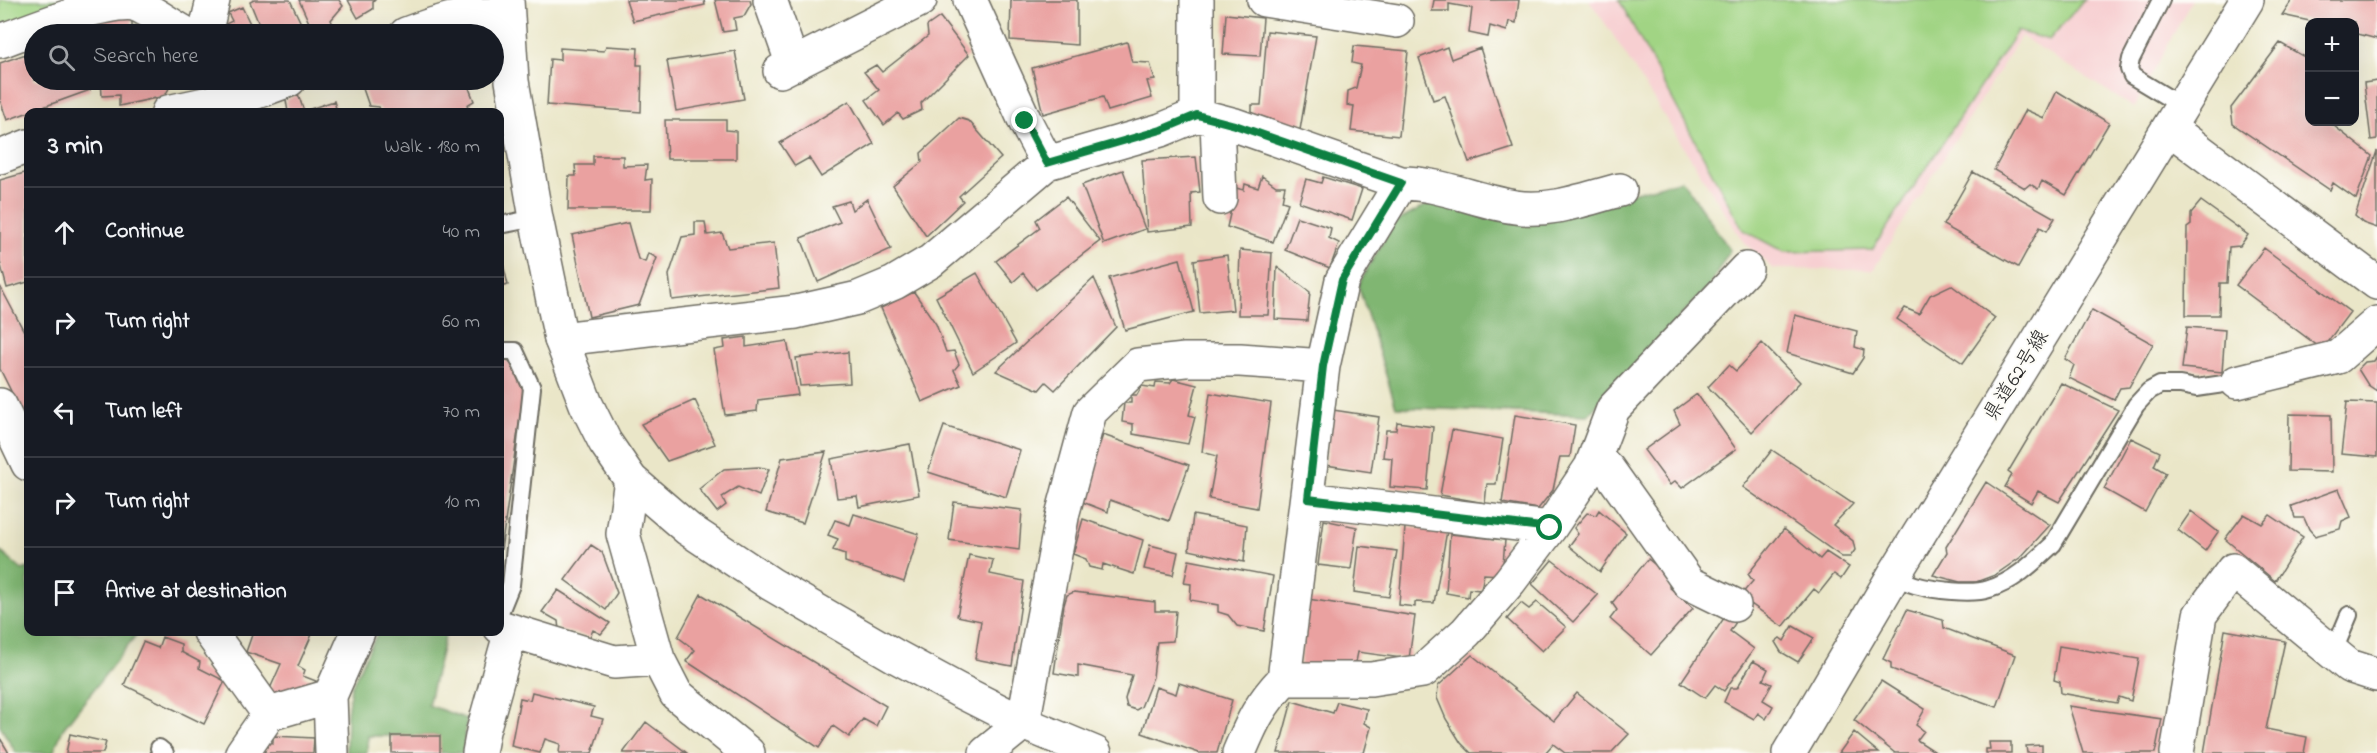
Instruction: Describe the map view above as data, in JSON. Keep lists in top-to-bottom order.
{
  "streets": {
    "street": ["県道62号線"]
  },
  "page": {
    "map_buttons": ["+", "−"],
    "search": "Search here",
    "heading": ["3 min", "Walk · 180 m"],
    "list": [
      ["Continue", "40 m"],
      ["Turn right", "60 m"],
      ["Turn left", "70 m"],
      ["Turn right", "10 m"],
      "Arrive at destination"
    ]
  }
}
